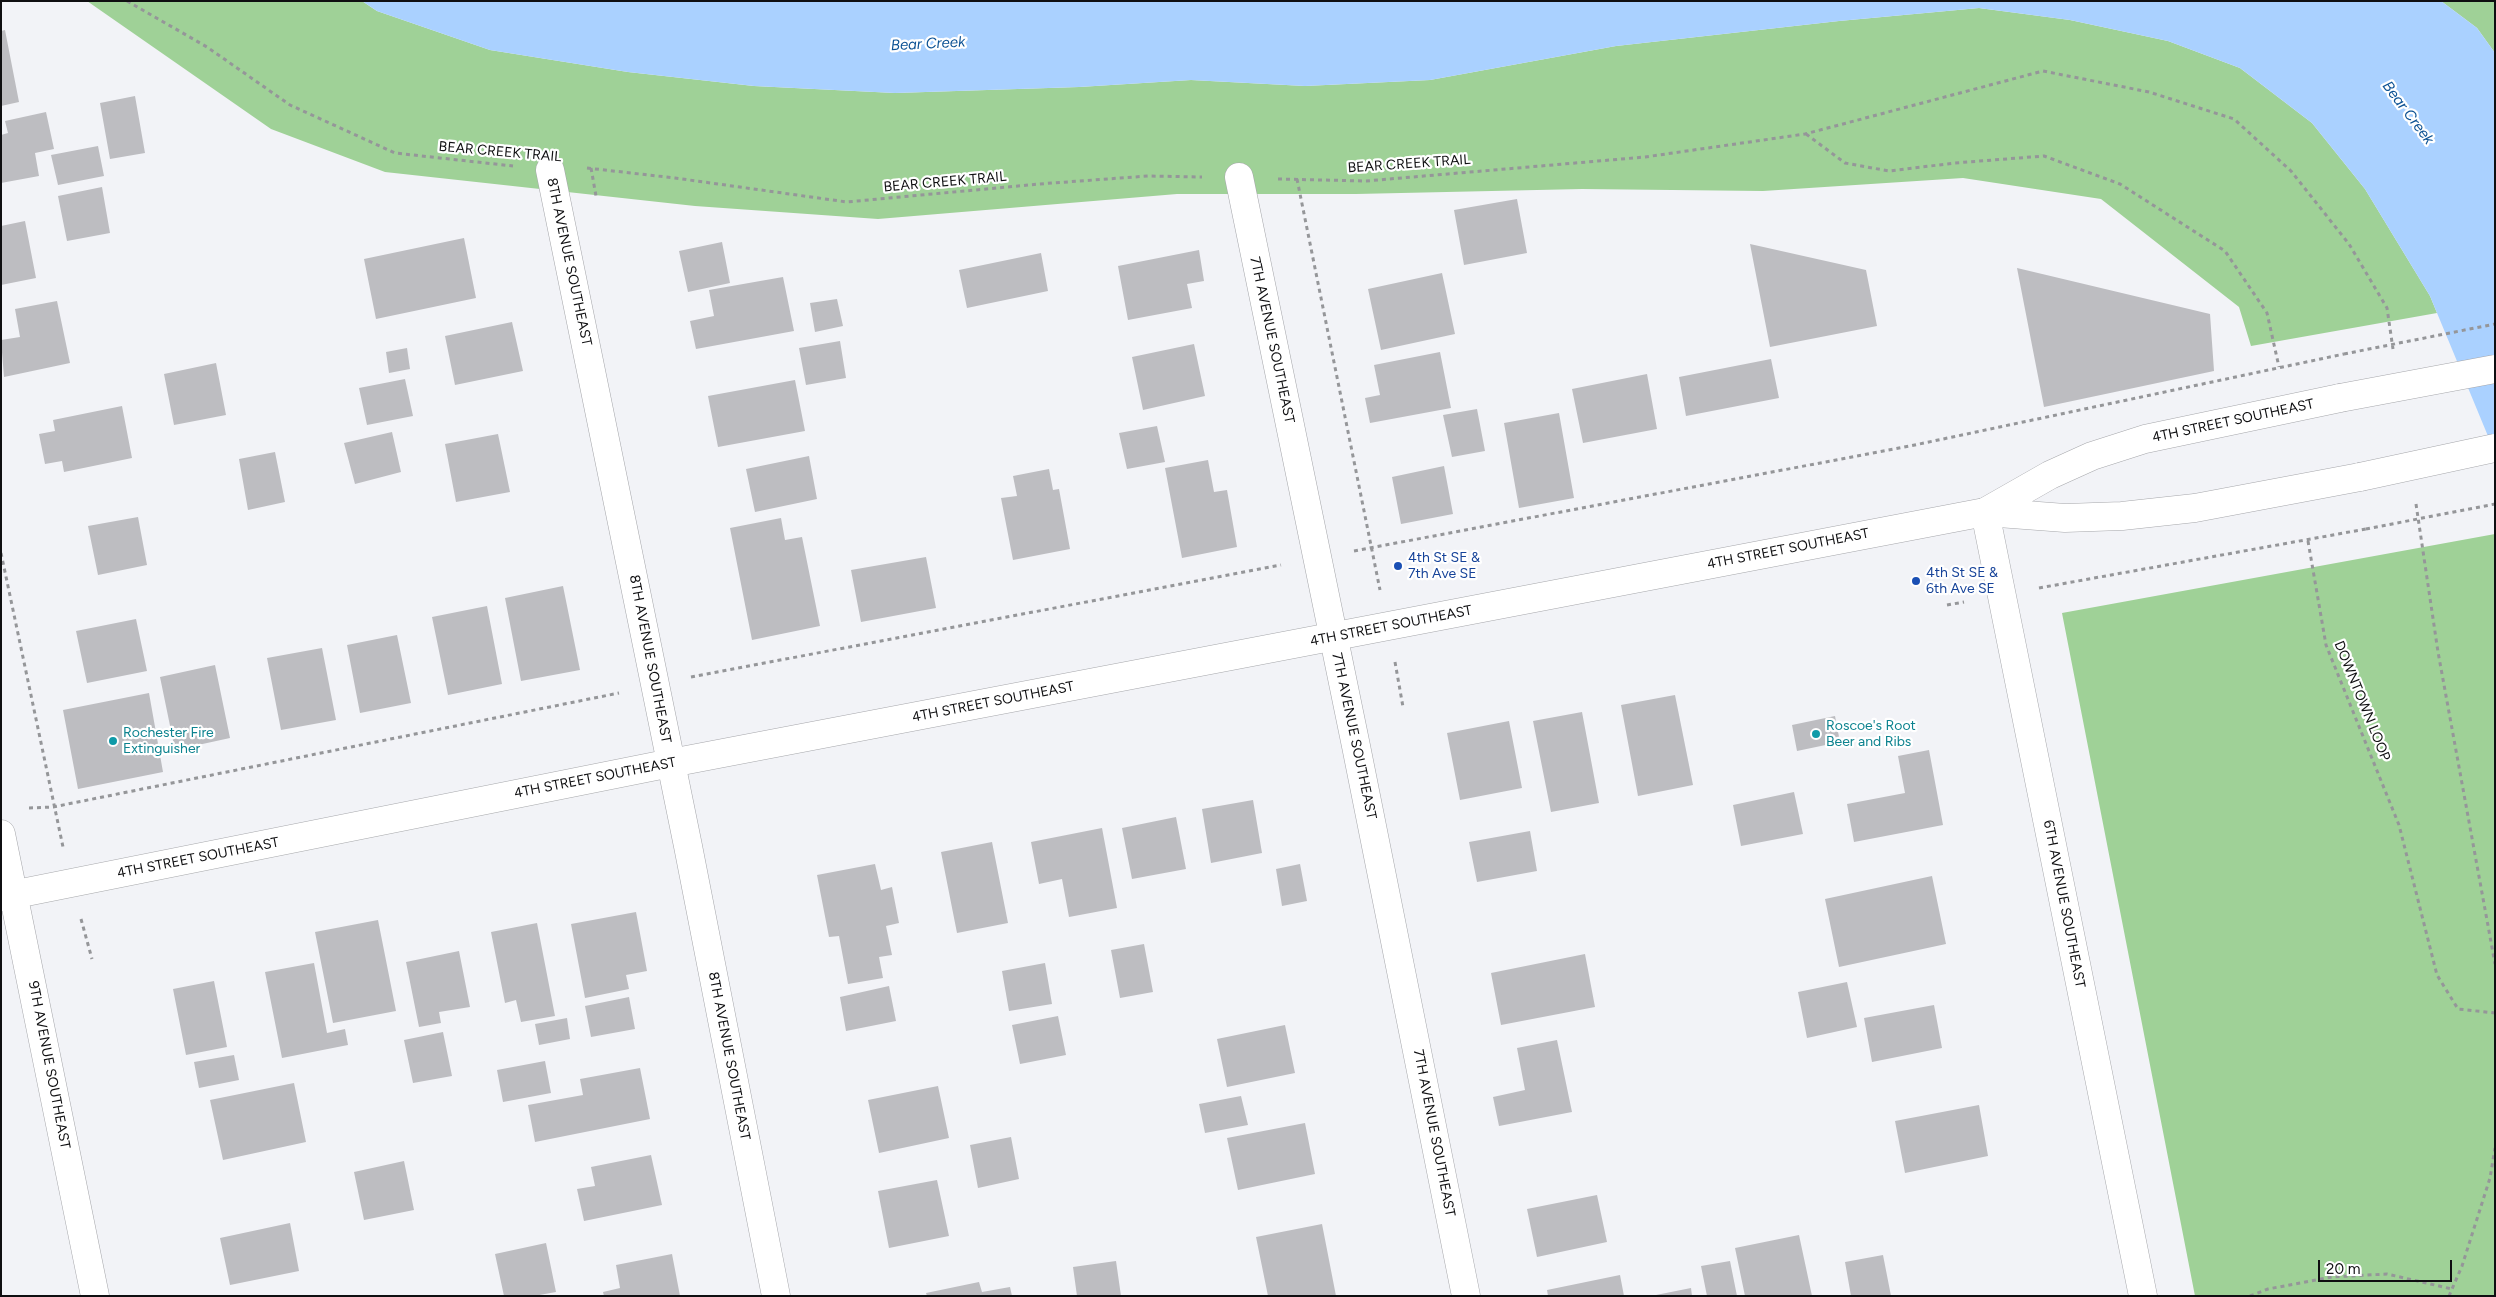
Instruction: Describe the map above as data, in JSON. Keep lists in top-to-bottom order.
{
  "streets": {
    "street": [
      "8TH AVENUE SOUTHEAST",
      "7TH AVENUE SOUTHEAST",
      "4TH STREET SOUTHEAST",
      "6TH AVENUE SOUTHEAST",
      "9TH AVENUE SOUTHEAST"
    ],
    "path": ["BEAR CREEK TRAIL", "DOWNTOWN LOOP"]
  },
  "crossings": [
    ["BEAR CREEK TRAIL", "8TH AVENUE SOUTHEAST"],
    ["BEAR CREEK TRAIL", "7TH AVENUE SOUTHEAST"],
    ["8TH AVENUE SOUTHEAST", "4TH STREET SOUTHEAST"],
    ["7TH AVENUE SOUTHEAST", "4TH STREET SOUTHEAST"],
    ["4TH STREET SOUTHEAST", "6TH AVENUE SOUTHEAST"],
    ["4TH STREET SOUTHEAST", "9TH AVENUE SOUTHEAST"]
  ],
  "water": ["Bear Creek"],
  "places": [
    "4th St SE & 7th Ave SE",
    "4th St SE & 6th Ave SE",
    "Roscoe's Root Beer and Ribs",
    "Rochester Fire Extinguisher"
  ],
  "scale_bar": "20 m"
}
